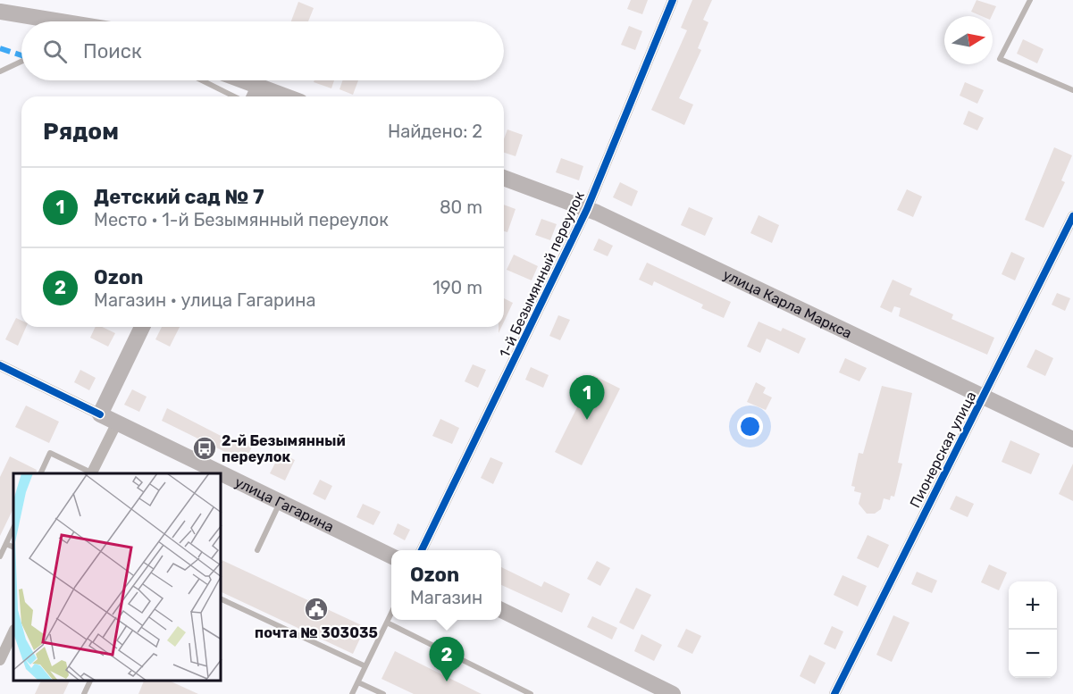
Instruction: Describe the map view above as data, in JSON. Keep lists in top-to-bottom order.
{
  "streets": {
    "main road": ["улица Карла Маркса", "улица Гагарина"],
    "street": ["1-й Безымянный переулок", "Пионерская улица"]
  },
  "crossings": [
    ["1-й Безымянный переулок", "улица Карла Маркса"],
    ["улица Карла Маркса", "Пионерская улица"]
  ],
  "places": {
    "bus stop": ["2-й Безымянный переулок"],
    "public building": ["почта № 303035"]
  },
  "north": "right",
  "page": {
    "search": "Поиск",
    "heading": ["Рядом", "Найдено: 2"],
    "list": [
      {
        "mark": "1",
        "name": "Детский сад № 7",
        "note": "Место · 1-й Безымянный переулок",
        "value": "80 m"
      },
      {
        "mark": "2",
        "name": "Ozon",
        "note": "Магазин · улица Гагарина",
        "value": "190 m"
      }
    ],
    "pins": ["1", "2"],
    "popup": ["Ozon", "Магазин"],
    "map_buttons": ["+", "−"]
  }
}
